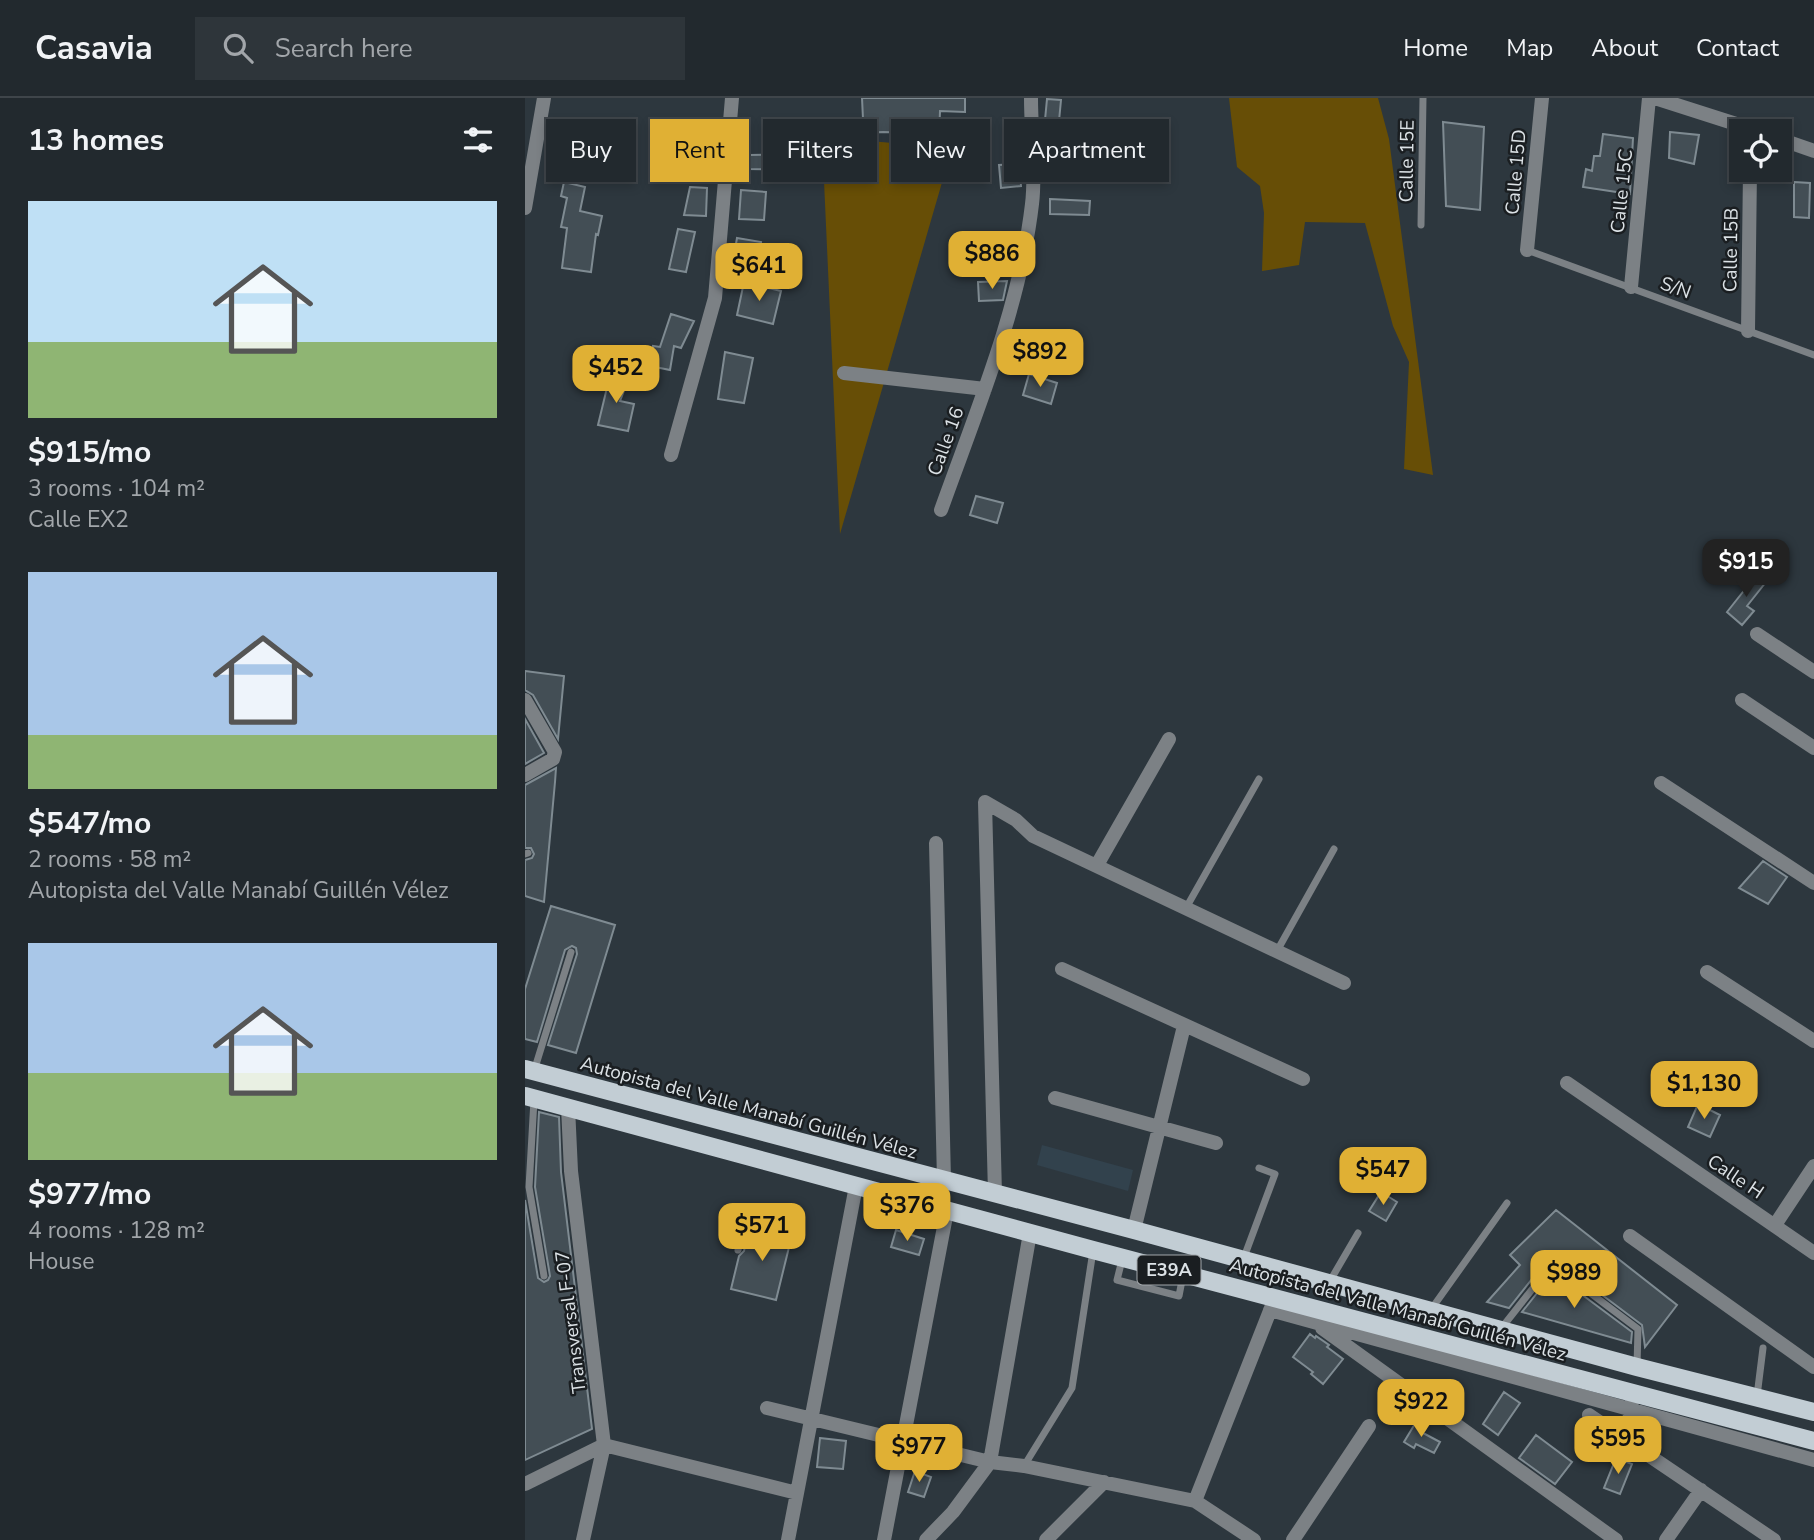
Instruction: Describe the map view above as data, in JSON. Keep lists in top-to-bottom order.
{
  "streets": {
    "main road": ["Autopista del Valle Manabí Guillén Vélez", "E39A"],
    "street": [
      "Calle 15D",
      "Calle 15C",
      "Calle 15B",
      "Calle 16",
      "Calle H",
      "Transversal F-07"
    ],
    "lane": ["Calle 15E", "S/N"]
  },
  "crossings": [
    ["Calle 15D", "S/N"],
    ["Calle 15C", "S/N"],
    ["Calle 15B", "S/N"],
    ["Autopista del Valle Manabí Guillén Vélez", "Transversal F-07"]
  ],
  "page": {
    "header": "Casavia",
    "search": "Search here",
    "nav": [
      "Home",
      "Map",
      "About",
      "Contact"
    ],
    "heading": "13 homes",
    "chip": [
      "Buy",
      "Rent",
      "Filters",
      "New",
      "Apartment"
    ],
    "list": [
      {
        "name": "$915/mo",
        "note": "3 rooms · 104 m² · Calle EX2"
      },
      {
        "name": "$547/mo",
        "note": "2 rooms · 58 m² · Autopista del Valle Manabí Guillén Vélez"
      },
      {
        "name": "$977/mo",
        "note": "4 rooms · 128 m² · House"
      }
    ],
    "price": [
      "$886",
      "$641",
      "$892",
      "$452",
      "$915",
      "$1,130",
      "$547",
      "$376",
      "$571",
      "$989",
      "$922",
      "$595",
      "$977"
    ]
  }
}
